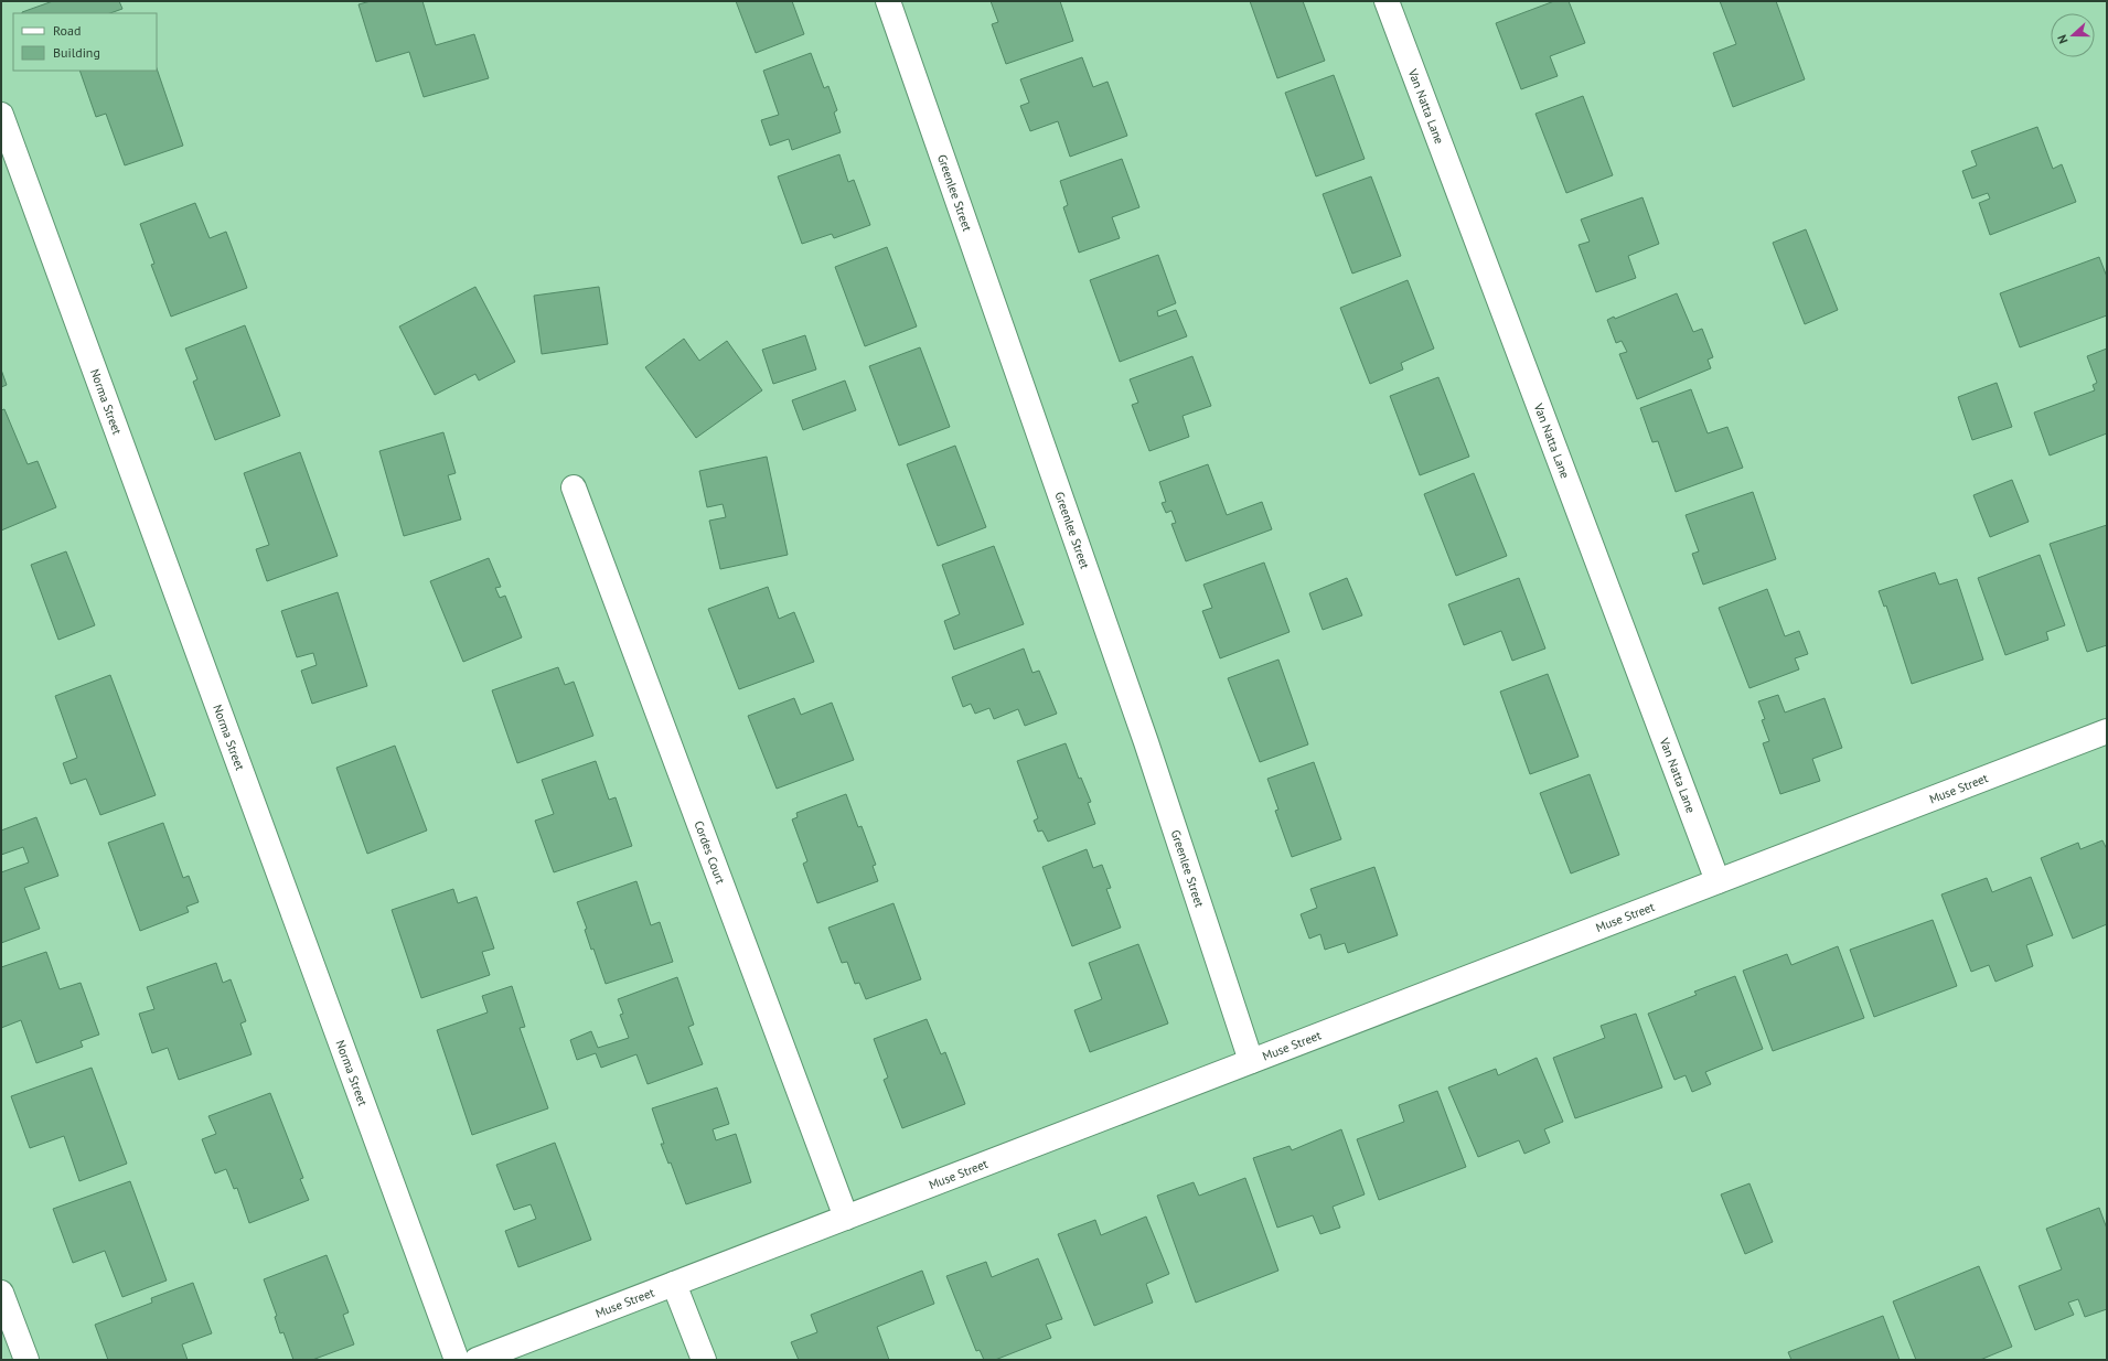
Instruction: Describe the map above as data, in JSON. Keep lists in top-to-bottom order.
{
  "streets": {
    "street": [
      "Van Natta Lane",
      "Greenlee Street",
      "Norma Street",
      "Muse Street",
      "Cordes Court"
    ]
  },
  "crossings": [
    ["Van Natta Lane", "Muse Street"],
    ["Greenlee Street", "Muse Street"],
    ["Muse Street", "Cordes Court"]
  ],
  "legend": ["Road", "Building"],
  "north": "left"
}
